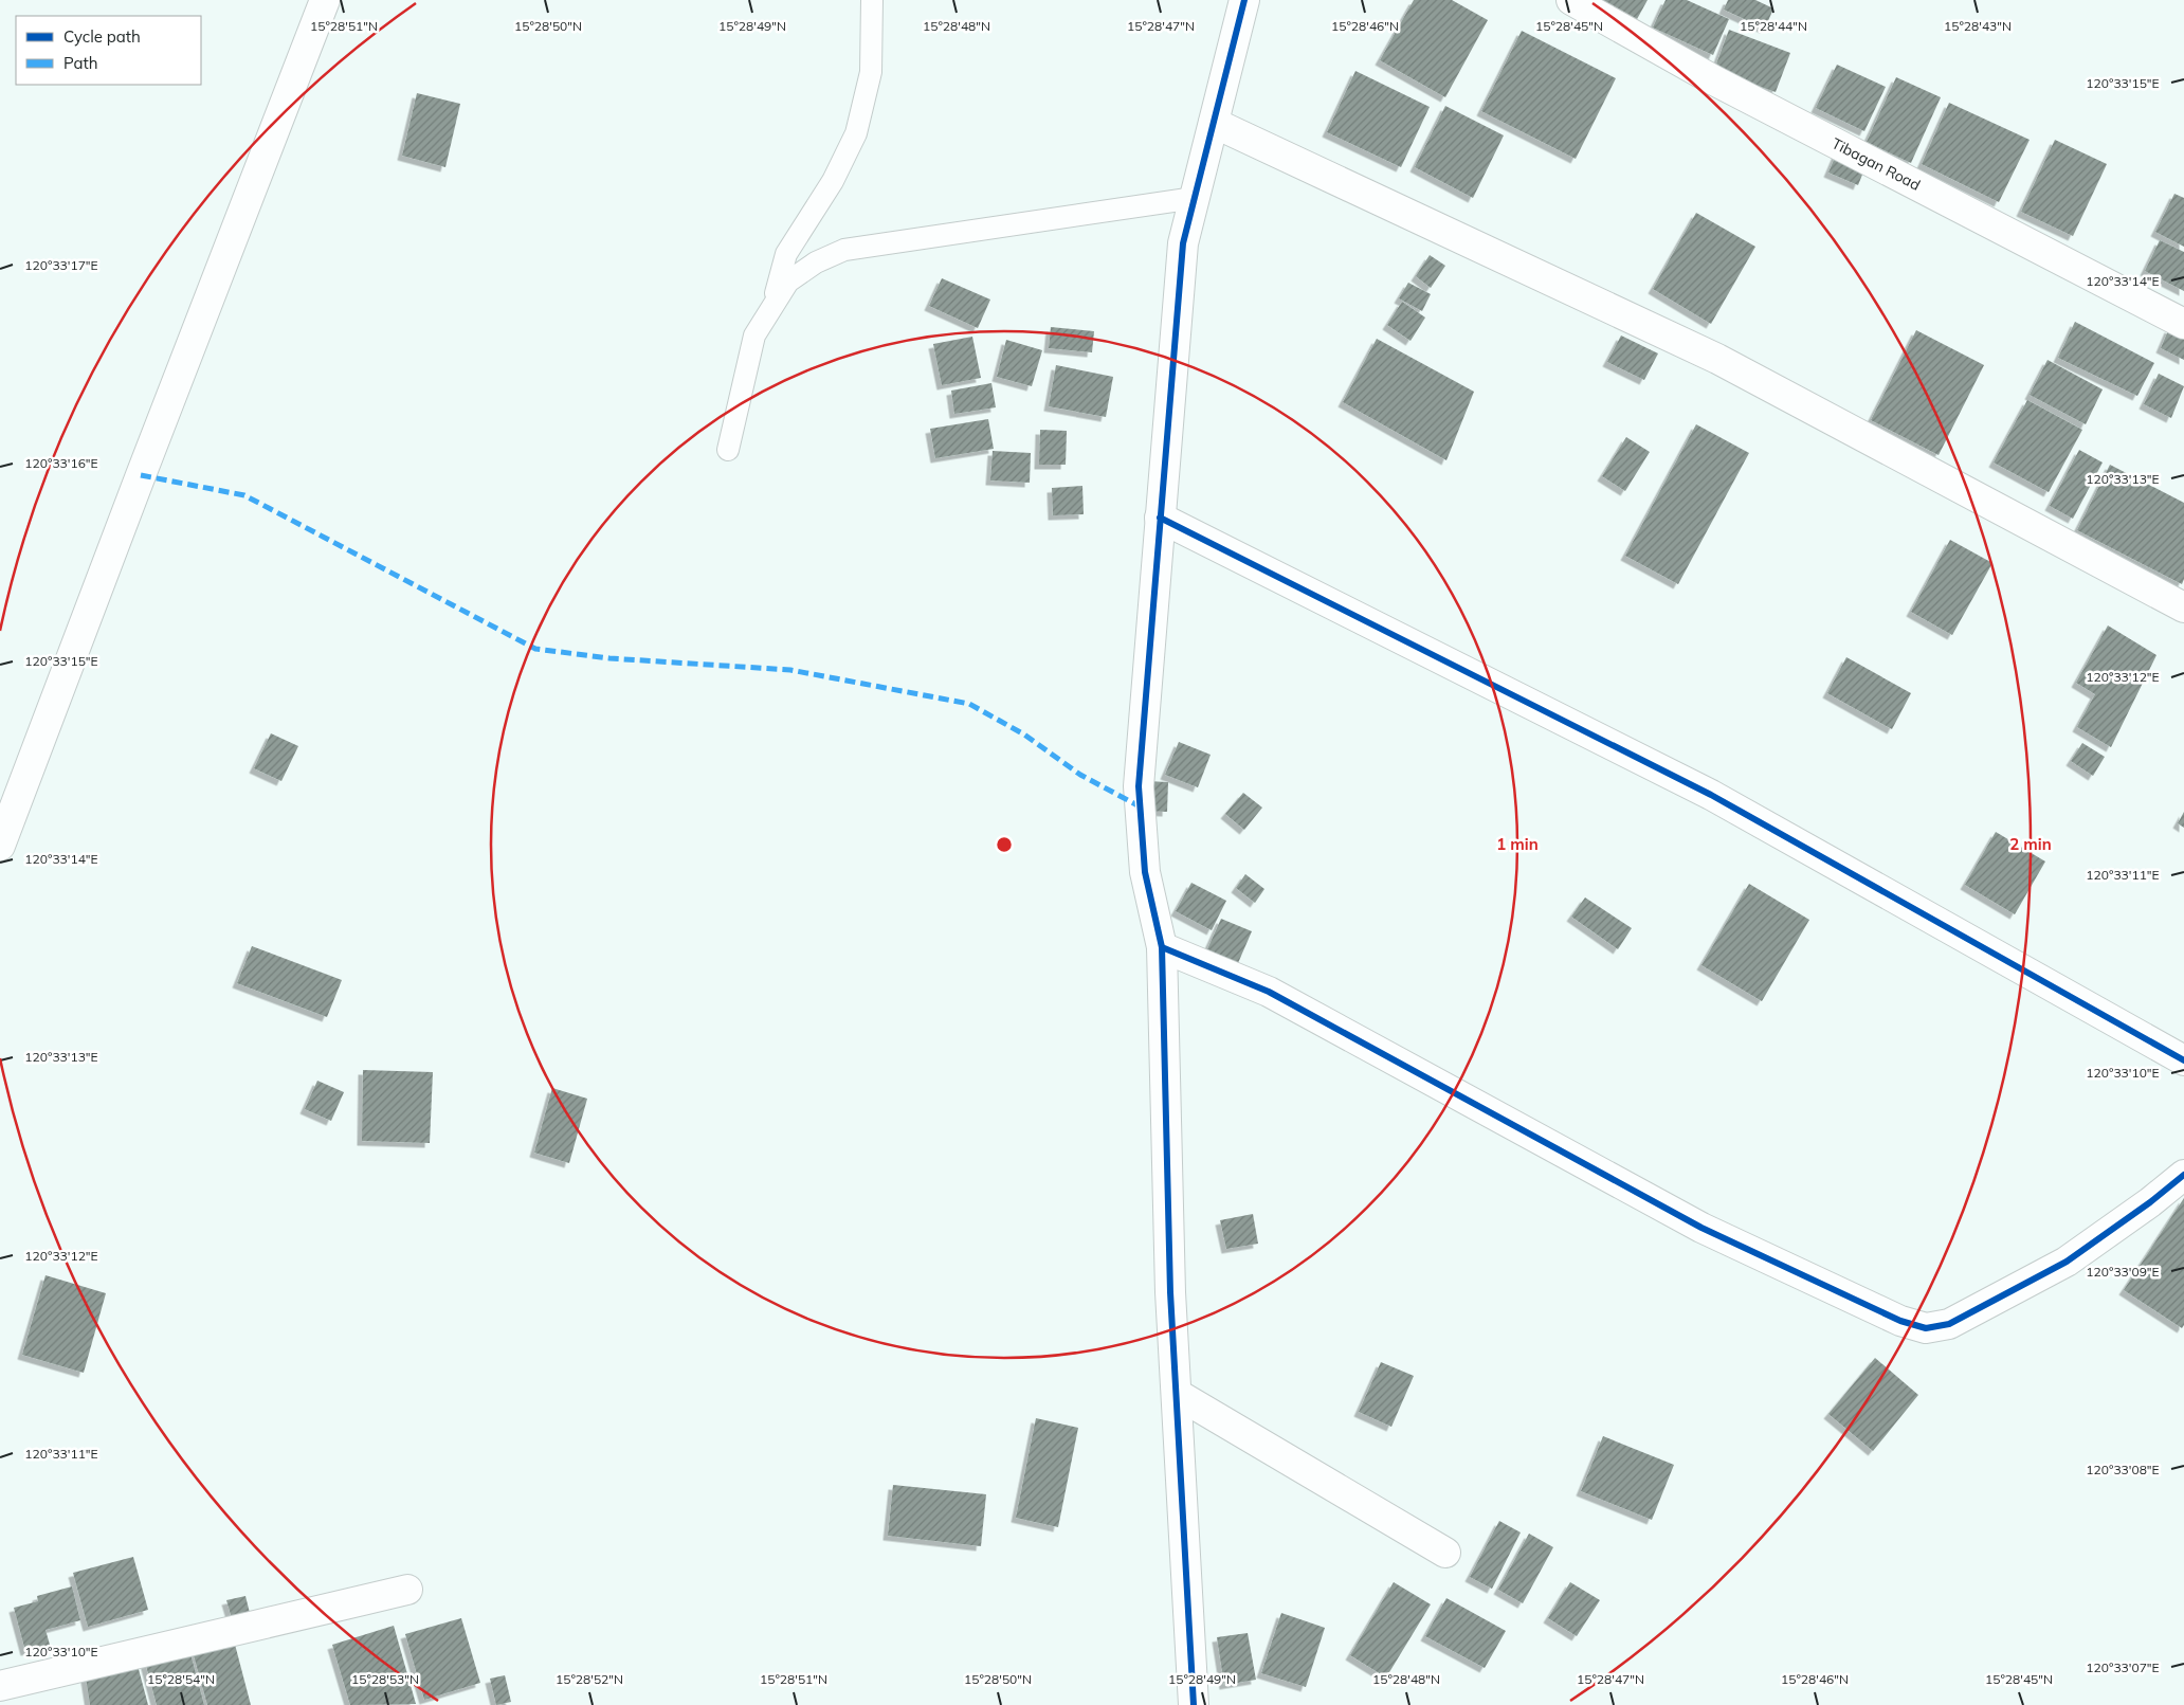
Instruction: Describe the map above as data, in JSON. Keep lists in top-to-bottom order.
{
  "streets": {
    "street": ["Tibagan Road"]
  },
  "legend": ["Cycle path", "Path"],
  "coordinates": [
    "15°28'51\"N",
    "15°28'50\"N",
    "15°28'49\"N",
    "15°28'48\"N",
    "15°28'47\"N",
    "15°28'46\"N",
    "15°28'45\"N",
    "15°28'44\"N",
    "15°28'43\"N",
    "120°33'15\"E",
    "120°33'17\"E",
    "120°33'14\"E",
    "120°33'16\"E",
    "120°33'13\"E",
    "120°33'12\"E",
    "120°33'11\"E",
    "120°33'10\"E",
    "120°33'09\"E",
    "120°33'08\"E",
    "120°33'07\"E",
    "15°28'54\"N",
    "15°28'53\"N",
    "15°28'52\"N"
  ],
  "rings": ["1 min", "2 min"]
}
